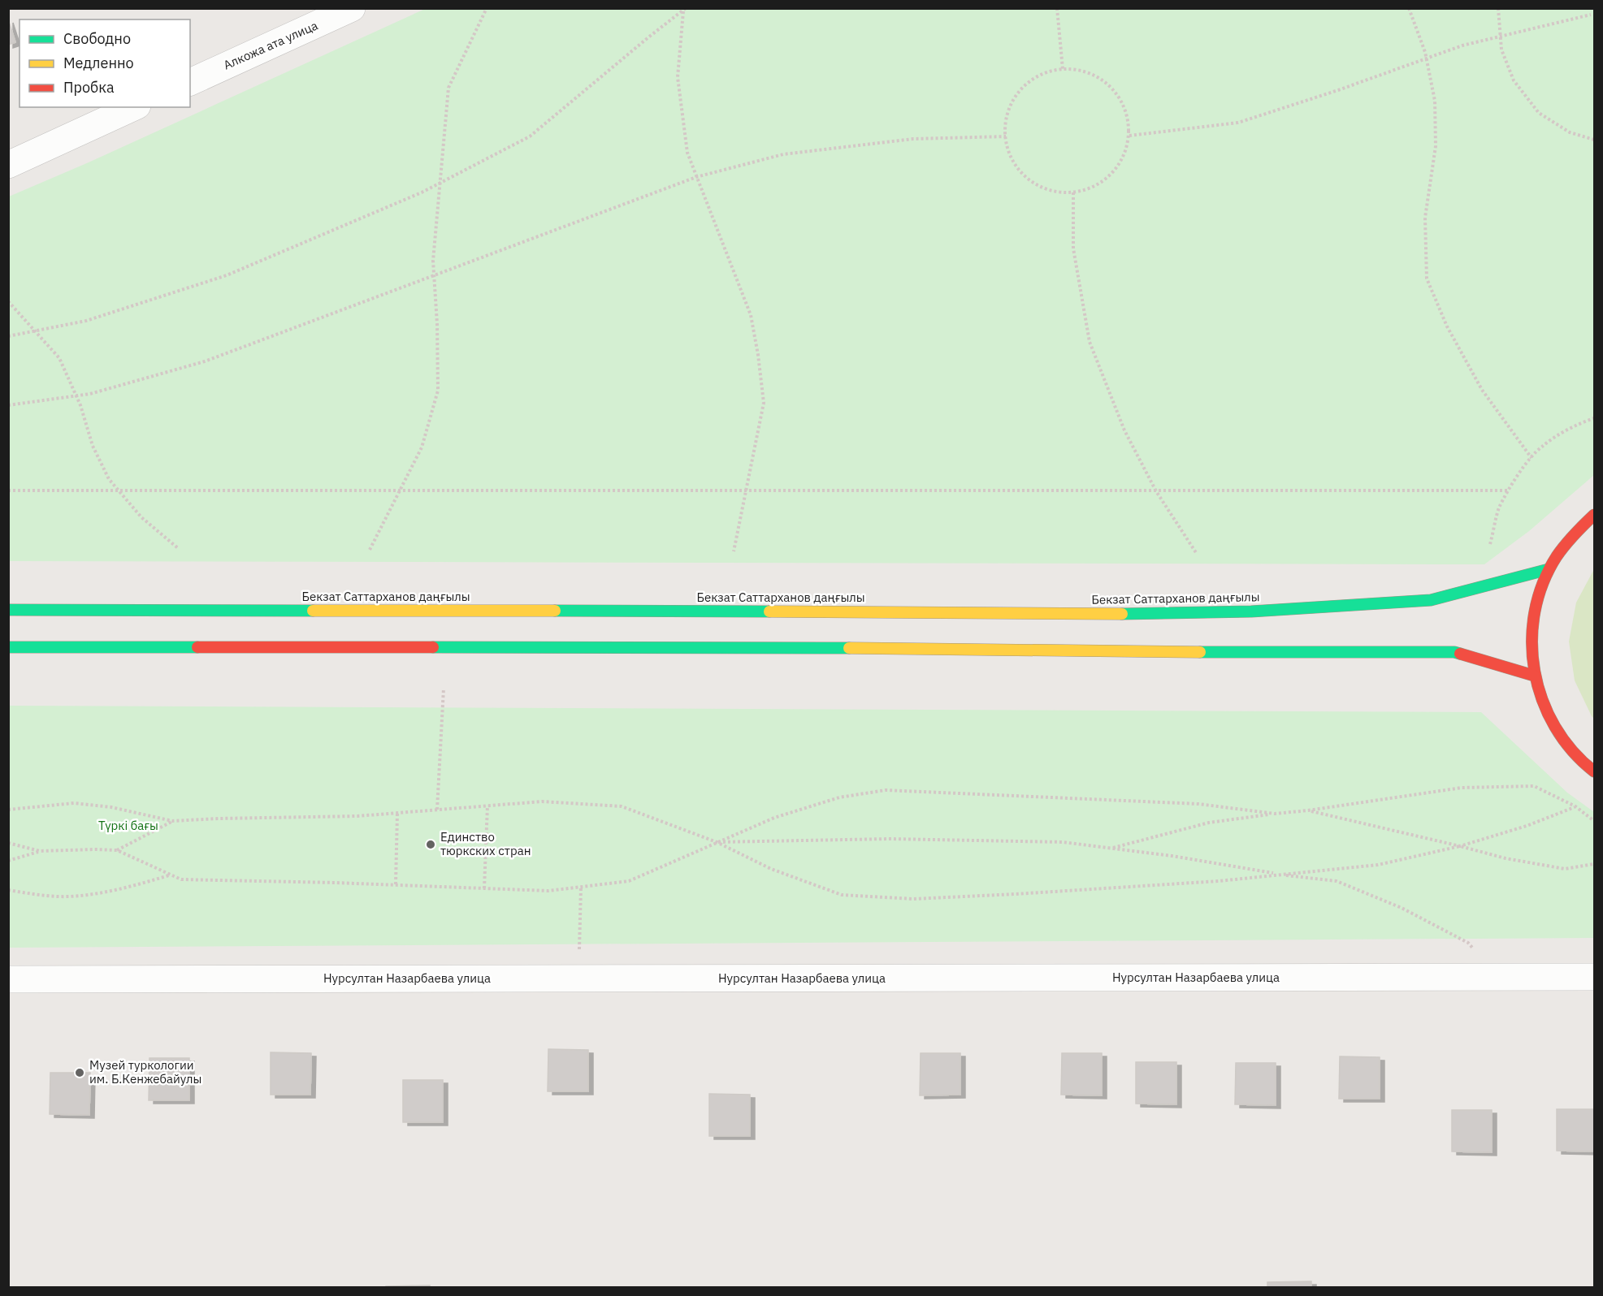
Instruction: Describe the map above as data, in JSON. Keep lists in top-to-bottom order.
{
  "streets": {
    "main road": ["Бекзат Саттарханов даңғылы"],
    "street": ["Алкожа ата улица", "Нурсултан Назарбаева улица"]
  },
  "parks": ["Түркі бағы"],
  "places": ["Единство тюркских стран", "Музей туркологии им. Б.Кенжебайулы"],
  "legend": ["Свободно", "Медленно", "Пробка"]
}
